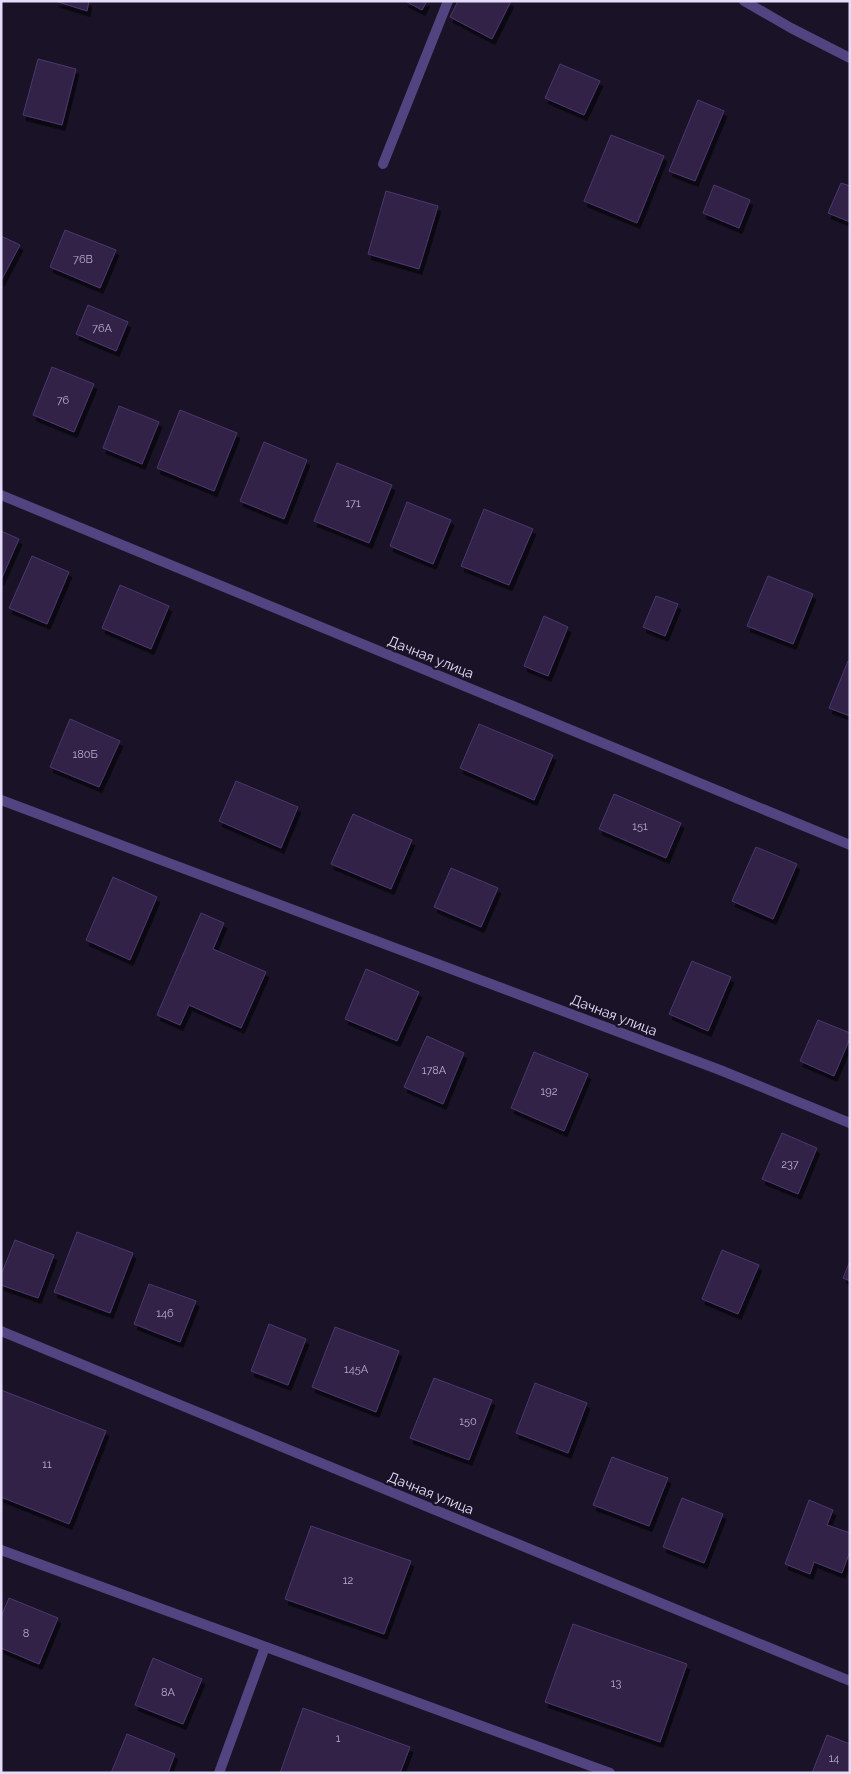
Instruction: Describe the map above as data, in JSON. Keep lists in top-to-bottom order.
{
  "streets": {
    "street": ["Дачная улица"]
  },
  "house_numbers": [
    "76В",
    "76А",
    "76",
    "171",
    "180Б",
    "151",
    "178А",
    "192",
    "237",
    "146",
    "145А",
    "150",
    "11",
    "12",
    "8",
    "13",
    "8А",
    "1",
    "14"
  ]
}
